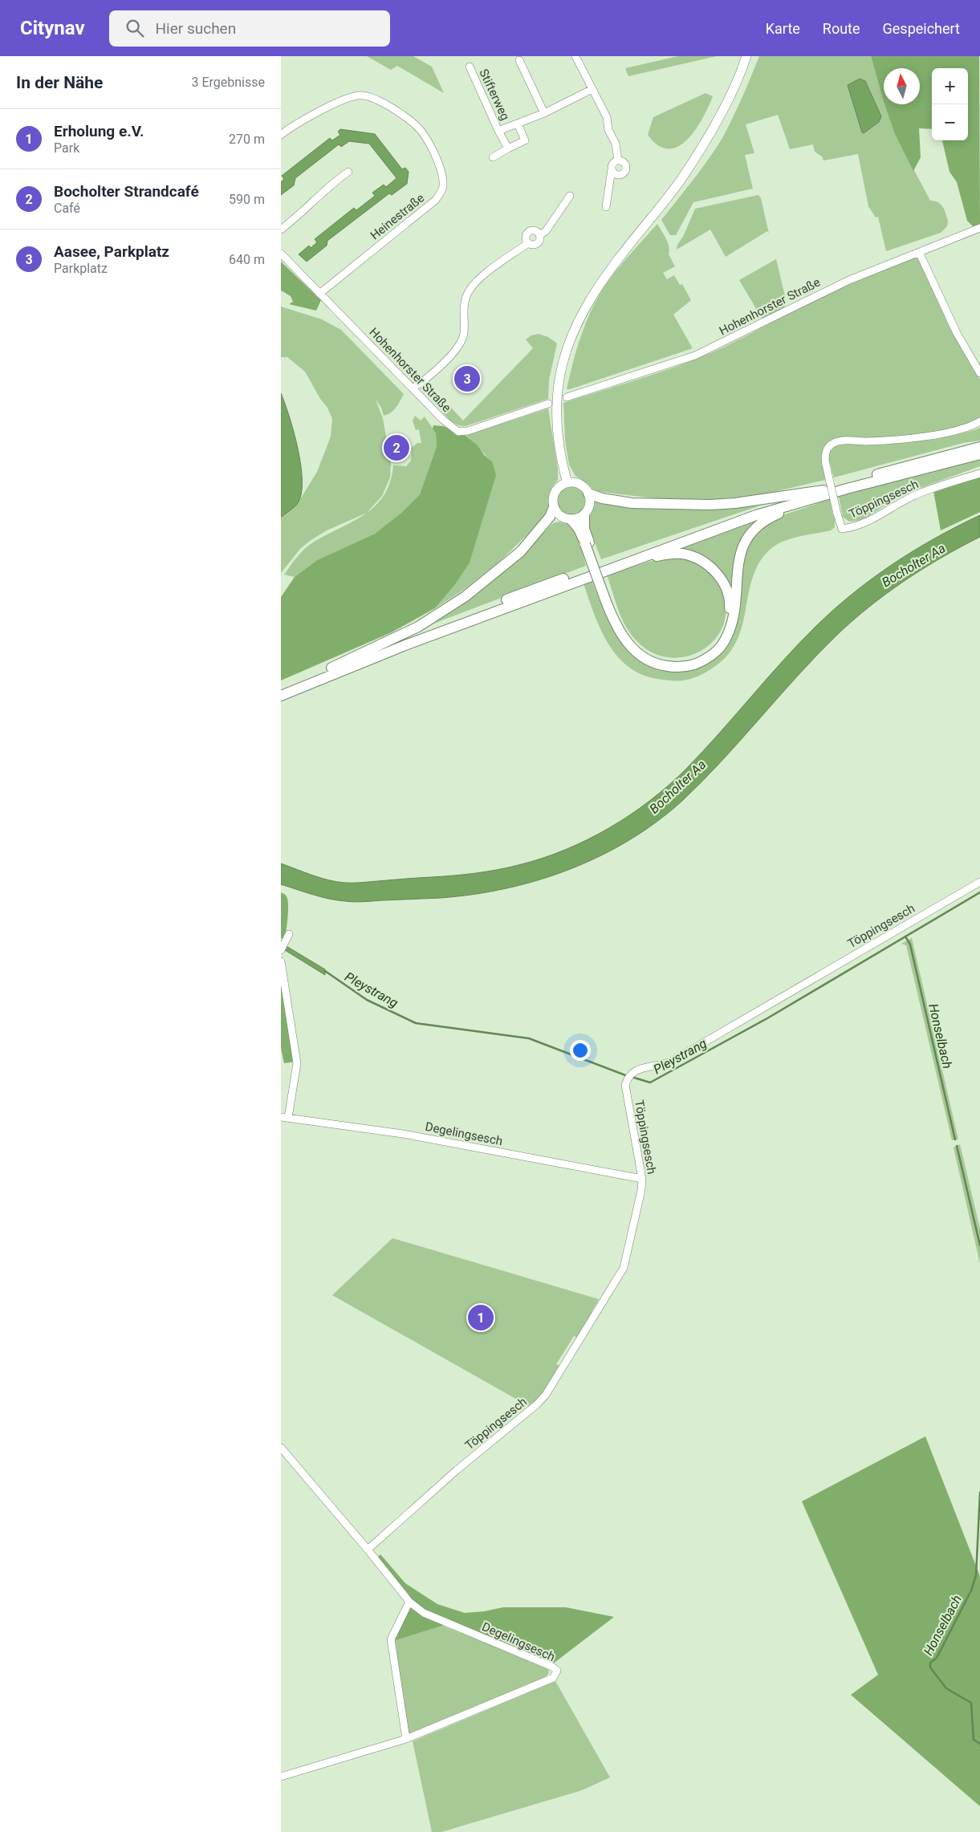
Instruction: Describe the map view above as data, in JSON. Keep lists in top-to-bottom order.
{
  "streets": {
    "street": [
      "Stifterweg",
      "Heinestraße",
      "Hohenhorster Straße",
      "Töppingsesch",
      "Degelingsesch"
    ]
  },
  "crossings": [
    ["Heinestraße", "Hohenhorster Straße"],
    ["Töppingsesch", "Degelingsesch"]
  ],
  "water": ["Bocholter Aa", "Pleystrang", "Honselbach"],
  "north": "top",
  "page": {
    "header": "Citynav",
    "search": "Hier suchen",
    "nav": ["Karte", "Route", "Gespeichert"],
    "heading": ["In der Nähe", "3 Ergebnisse"],
    "map_buttons": ["+", "−"],
    "list": [
      {
        "mark": "1",
        "name": "Erholung e.V.",
        "note": "Park",
        "value": "270 m"
      },
      {
        "mark": "2",
        "name": "Bocholter Strandcafé",
        "note": "Café",
        "value": "590 m"
      },
      {
        "mark": "3",
        "name": "Aasee, Parkplatz",
        "note": "Parkplatz",
        "value": "640 m"
      }
    ],
    "pins": ["3", "2", "1"]
  }
}
